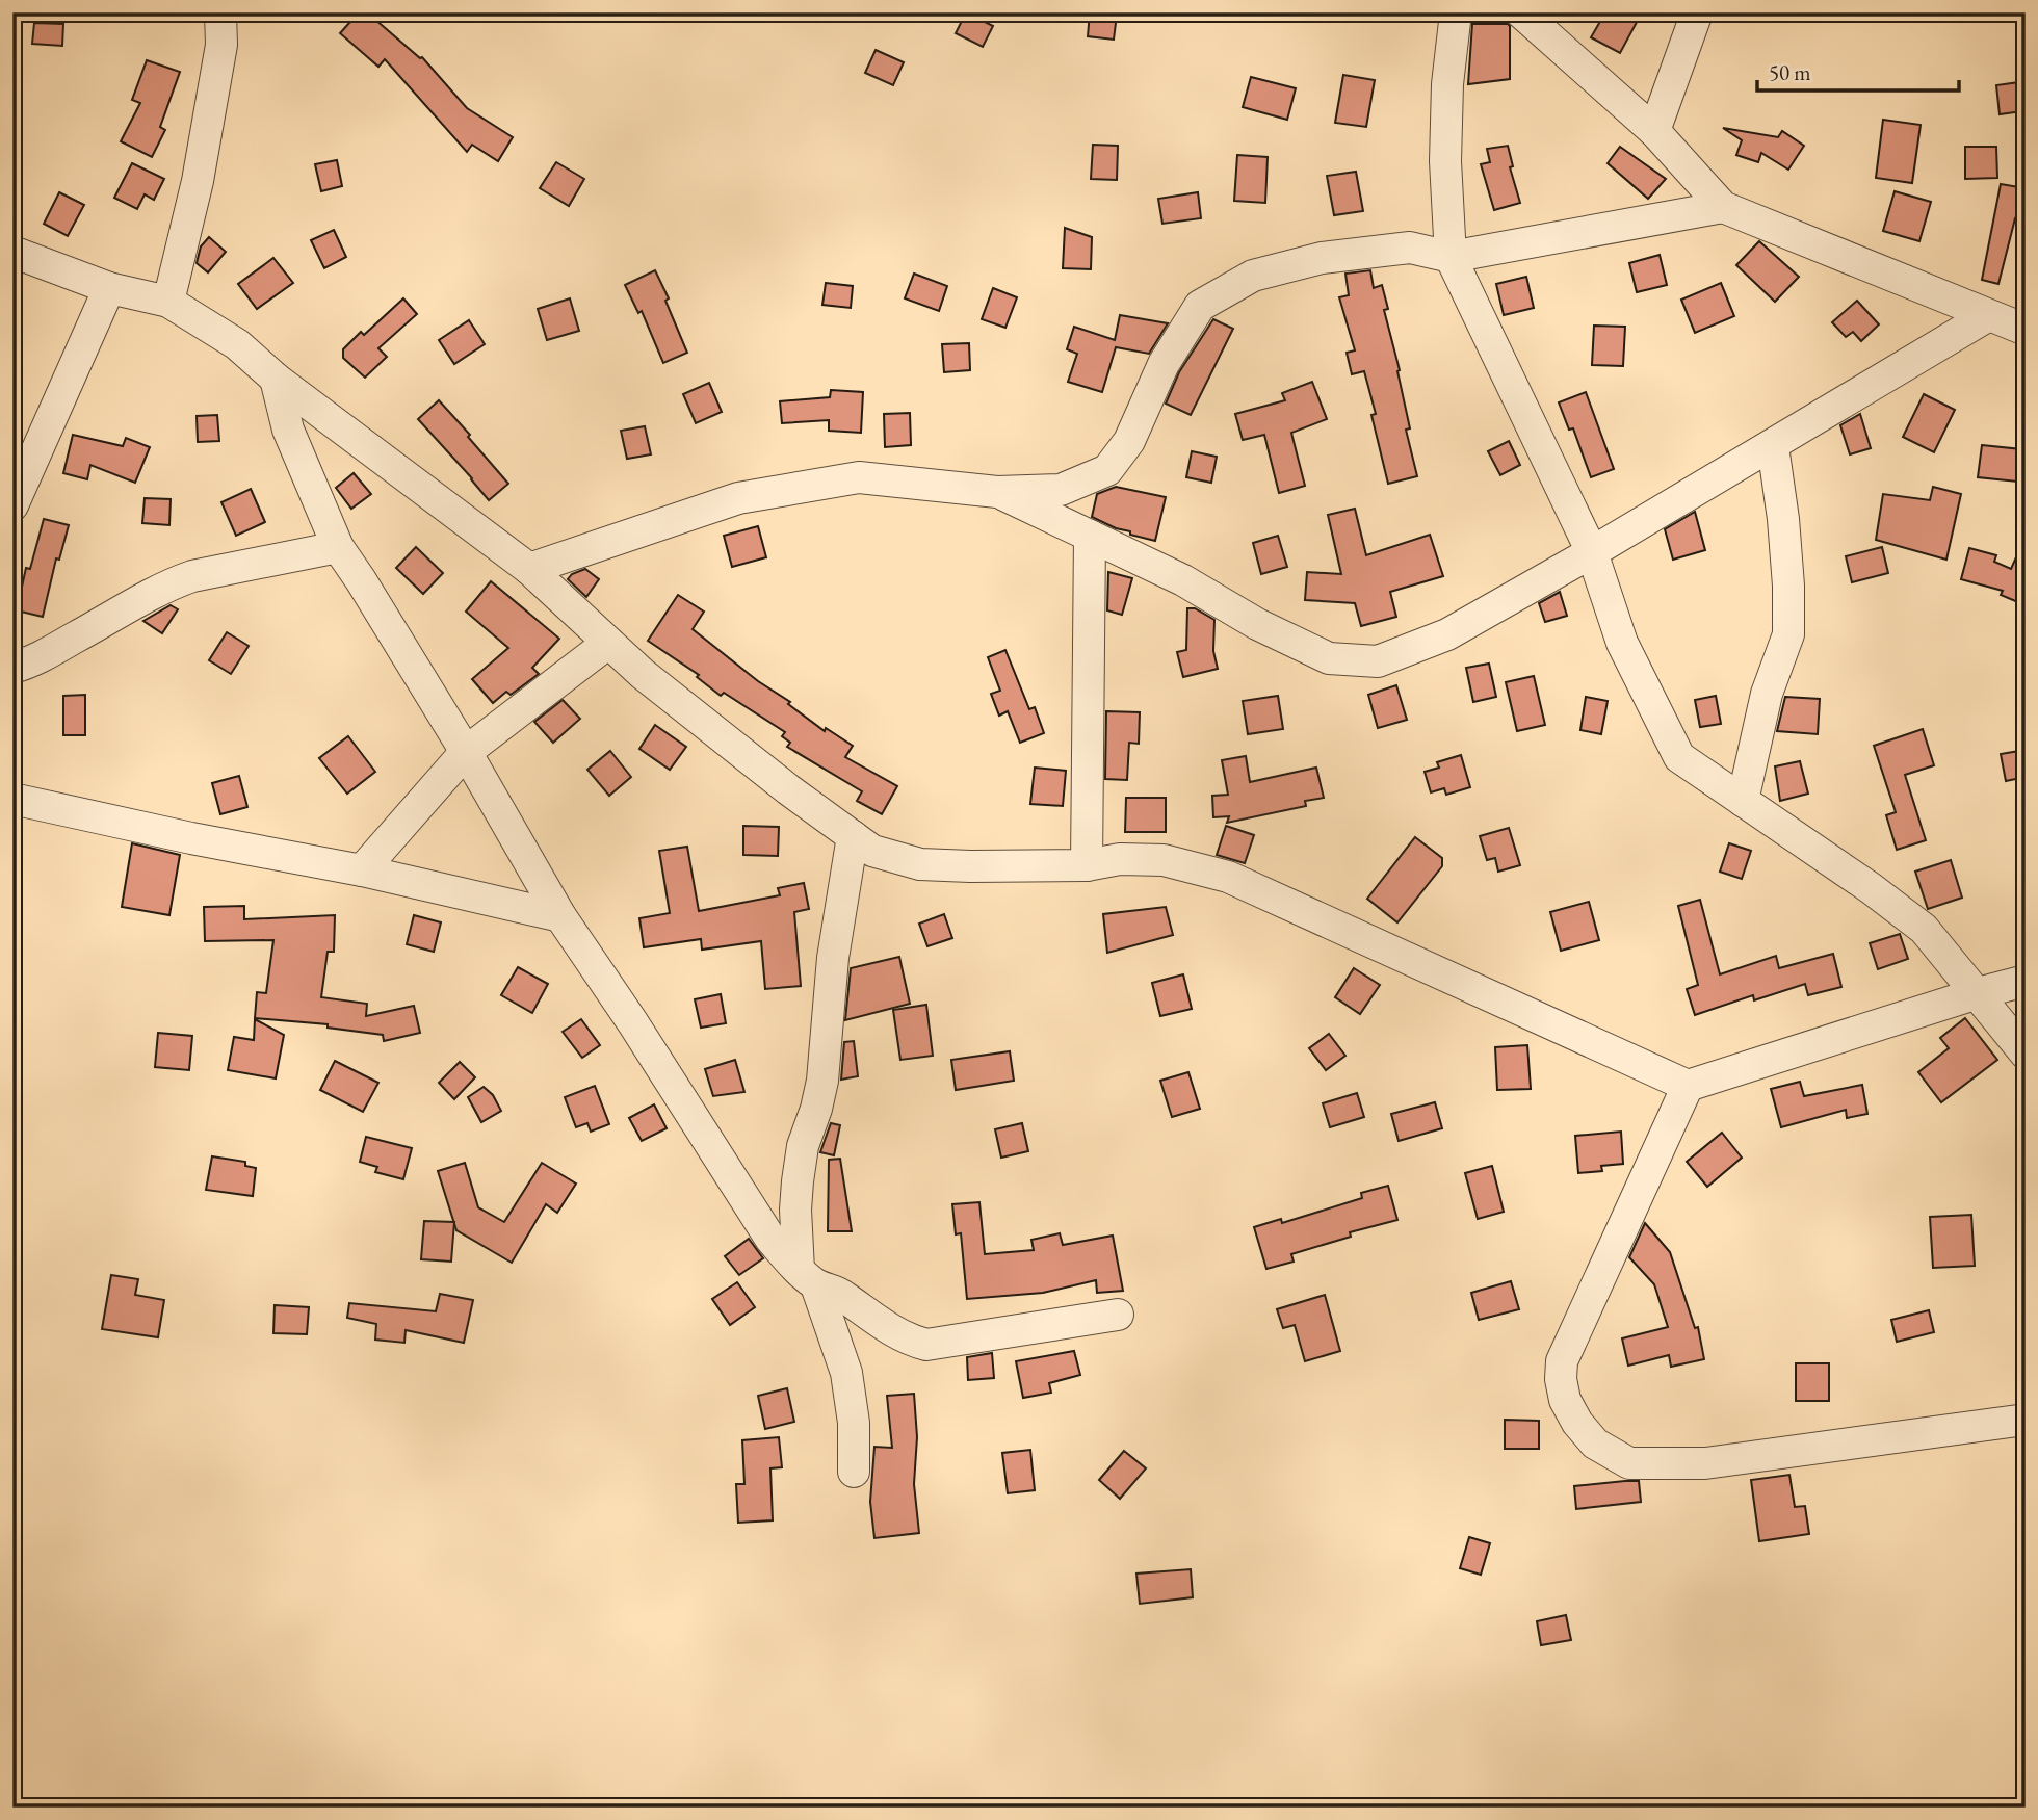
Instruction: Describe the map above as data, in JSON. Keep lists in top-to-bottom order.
{
  "scale_bar": "50 m"
}
